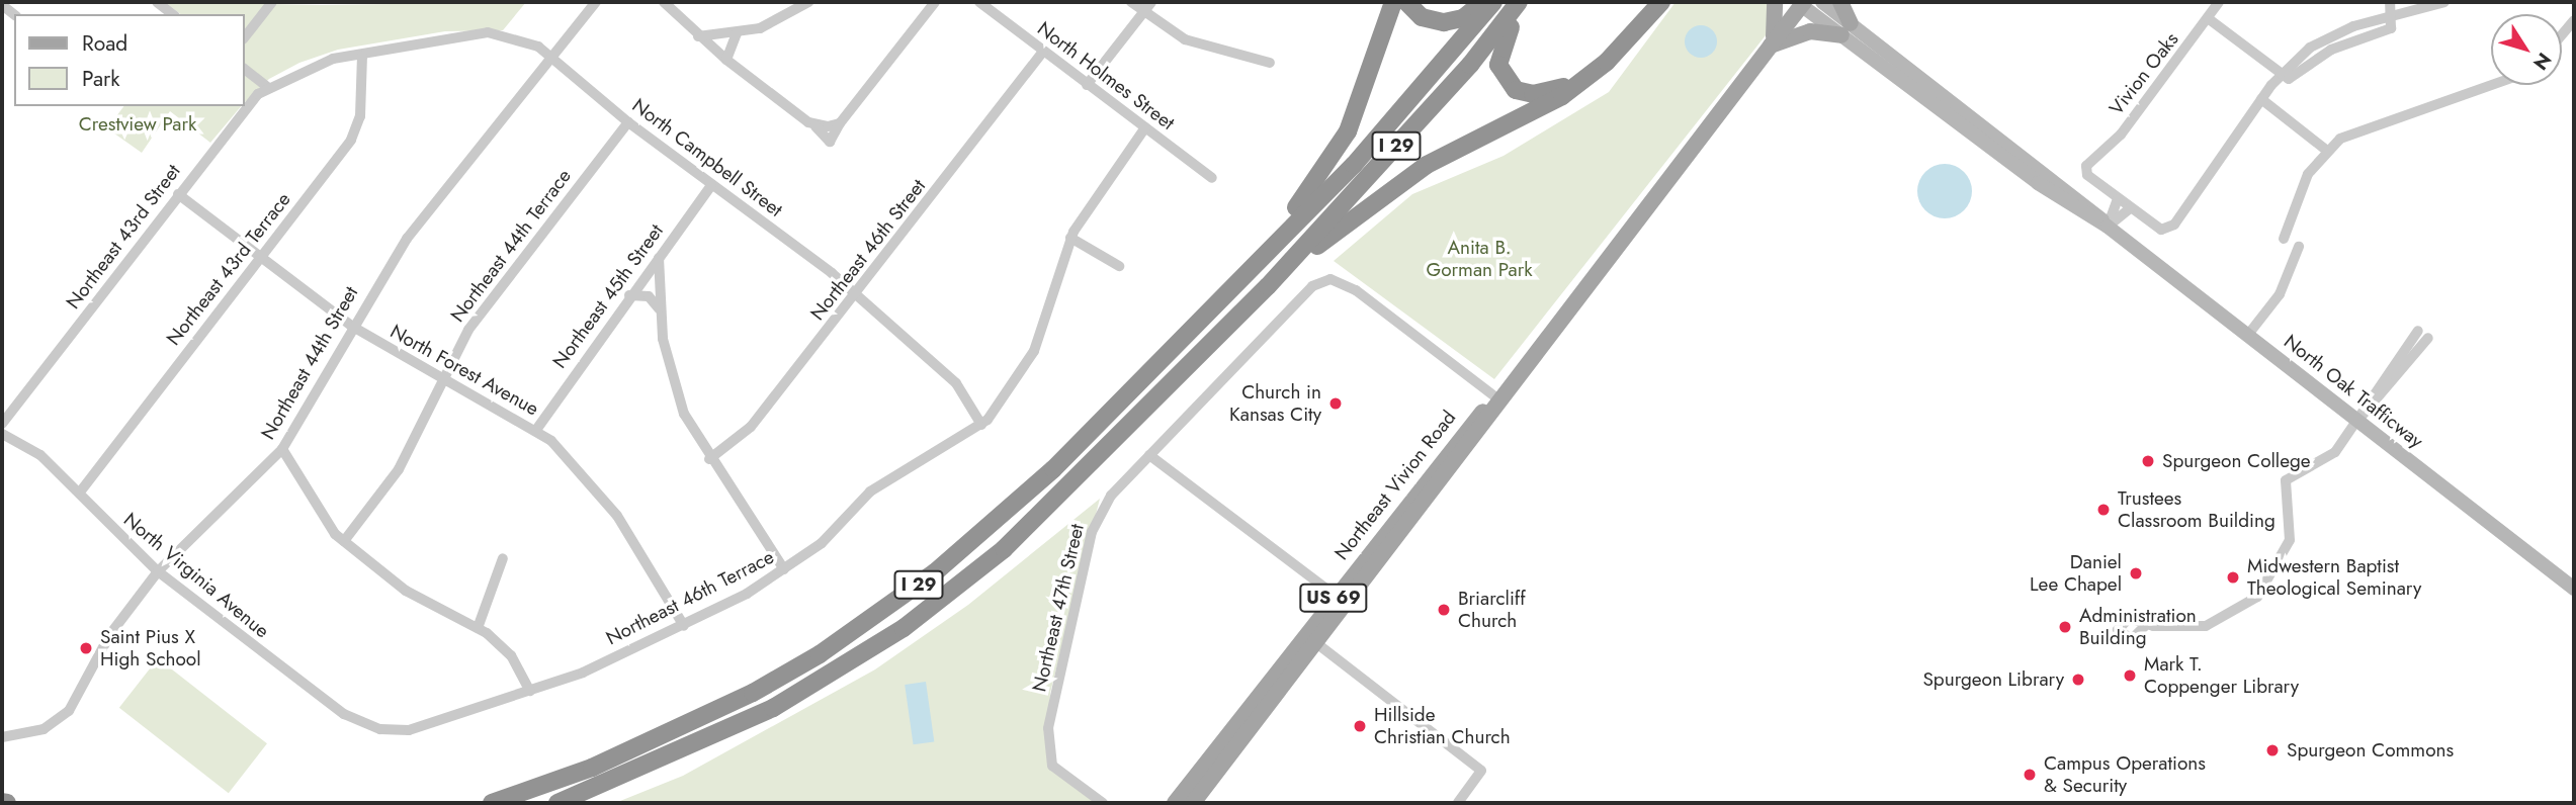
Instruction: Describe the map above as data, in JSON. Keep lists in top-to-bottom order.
{
  "streets": {
    "highway": ["I 29"],
    "main road": ["North Oak Trafficway", "Northeast Vivion Road", "US 69"],
    "street": [
      "Vivion Oaks",
      "North Holmes Street",
      "North Campbell Street",
      "Northeast 43rd Street",
      "Northeast 44th Terrace",
      "Northeast 46th Street",
      "Northeast 43rd Terrace",
      "Northeast 45th Street",
      "Northeast 44th Street",
      "North Forest Avenue",
      "North Virginia Avenue",
      "Northeast 46th Terrace",
      "Northeast 47th Street"
    ]
  },
  "crossings": [
    ["North Holmes Street", "Northeast 46th Street"],
    ["North Holmes Street", "Northeast 46th Terrace"],
    ["North Campbell Street", "Northeast 43rd Street"],
    ["North Campbell Street", "Northeast 44th Terrace"],
    ["North Campbell Street", "Northeast 46th Street"],
    ["North Campbell Street", "Northeast 43rd Terrace"],
    ["North Campbell Street", "Northeast 45th Street"],
    ["North Campbell Street", "Northeast 44th Street"],
    ["North Campbell Street", "Northeast 46th Terrace"],
    ["Northeast 43rd Street", "Northeast 43rd Terrace"],
    ["Northeast 43rd Street", "North Forest Avenue"],
    ["Northeast 44th Terrace", "North Forest Avenue"],
    ["Northeast 43rd Terrace", "North Forest Avenue"],
    ["Northeast 43rd Terrace", "North Virginia Avenue"],
    ["Northeast 45th Street", "North Forest Avenue"],
    ["Northeast 44th Street", "North Forest Avenue"],
    ["Northeast 44th Street", "North Virginia Avenue"],
    ["North Forest Avenue", "Northeast 46th Terrace"],
    ["North Oak Trafficway", "Northeast Vivion Road"],
    ["Northeast Vivion Road", "Northeast 47th Street"],
    ["North Virginia Avenue", "Northeast 46th Terrace"]
  ],
  "parks": ["Crestview Park", "Anita B. Gorman Park"],
  "places": [
    "Church in Kansas City",
    "Spurgeon College",
    "Trustees Classroom Building",
    "Daniel Lee Chapel",
    "Midwestern Baptist Theological Seminary",
    "Briarcliff Church",
    "Administration Building",
    "Saint Pius X High School",
    "Mark T. Coppenger Library",
    "Spurgeon Library",
    "Hillside Christian Church",
    "Spurgeon Commons",
    "Campus Operations & Security"
  ],
  "legend": ["Road", "Park"],
  "north": "bottom right"
}
